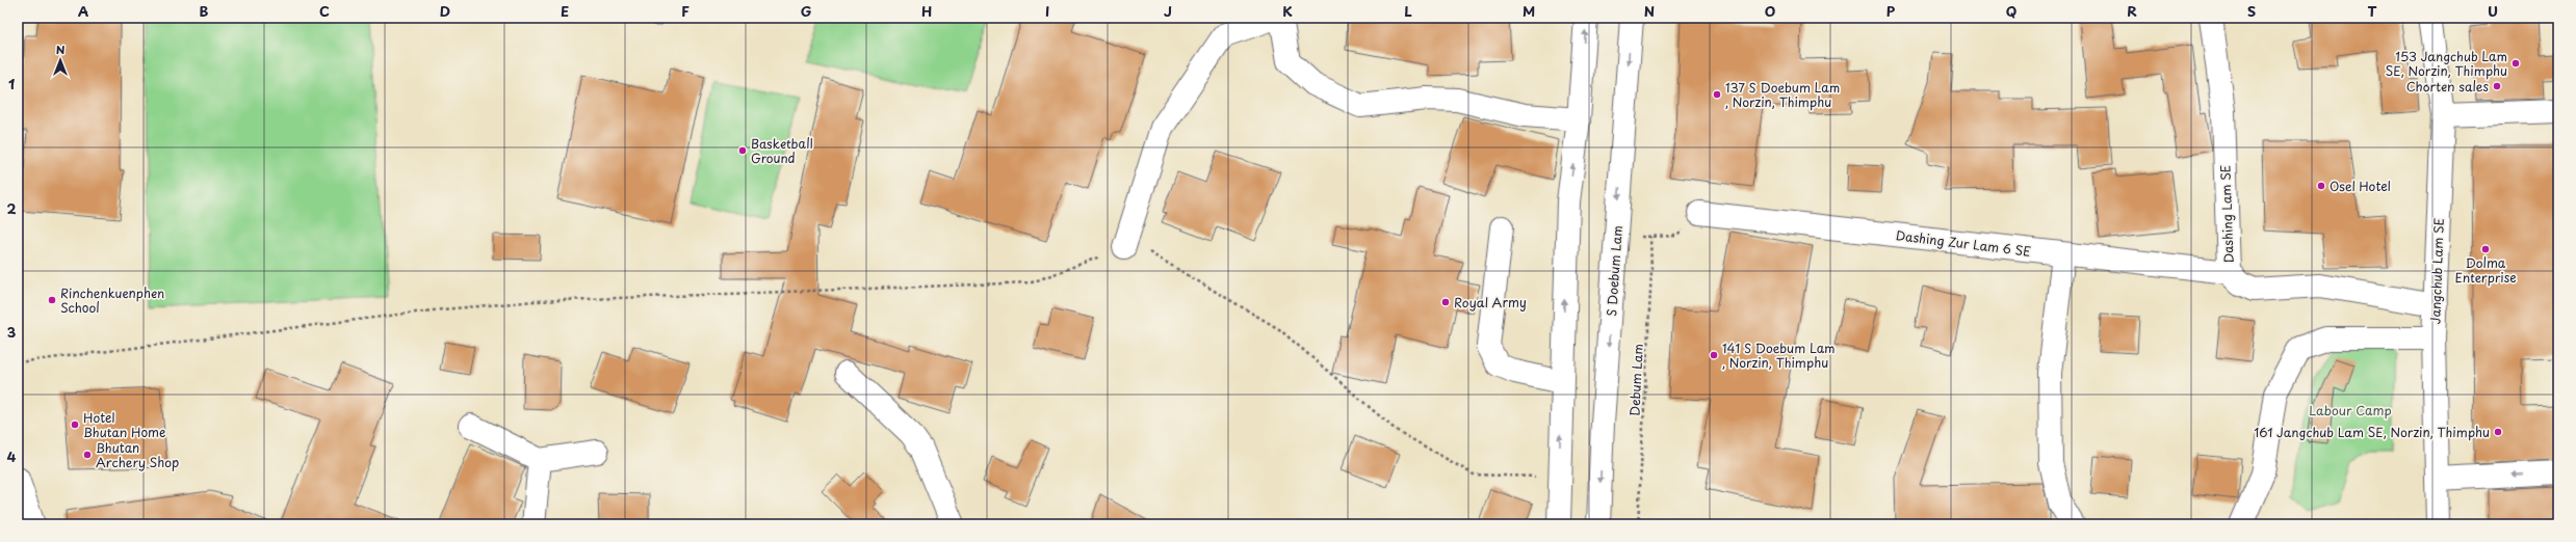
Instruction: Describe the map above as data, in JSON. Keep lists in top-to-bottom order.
{
  "streets": {
    "street": [
      "Dashing Lam SE",
      "Dashing Zur Lam 6 SE",
      "S Doebum Lam",
      "Jangchub Lam SE"
    ],
    "path": ["Debum Lam"]
  },
  "crossings": [
    ["Dashing Lam SE", "Dashing Zur Lam 6 SE"],
    ["Dashing Lam SE", "Jangchub Lam SE"]
  ],
  "parks": ["Labour Camp"],
  "places": [
    "153 Jangchub Lam SE, Norzin, Thimphu",
    "Chorten sales",
    "137 S Doebum Lam , Norzin, Thimphu",
    "Basketball Ground",
    "Osel Hotel",
    "Dolma Enterprise",
    "Rinchenkuenphen School",
    "Royal Army",
    "141 S Doebum Lam , Norzin, Thimphu",
    "Hotel Bhutan Home",
    "161 Jangchub Lam SE, Norzin, Thimphu",
    "Bhutan Archery Shop"
  ],
  "north": "top",
  "grid": {
    "columns": [
      "A",
      "B",
      "C",
      "D",
      "E",
      "F",
      "G",
      "H",
      "I",
      "J",
      "K",
      "L",
      "M",
      "N",
      "O",
      "P",
      "Q",
      "R",
      "S",
      "T",
      "U"
    ],
    "rows": [
      "1",
      "2",
      "3",
      "4"
    ]
  }
}
